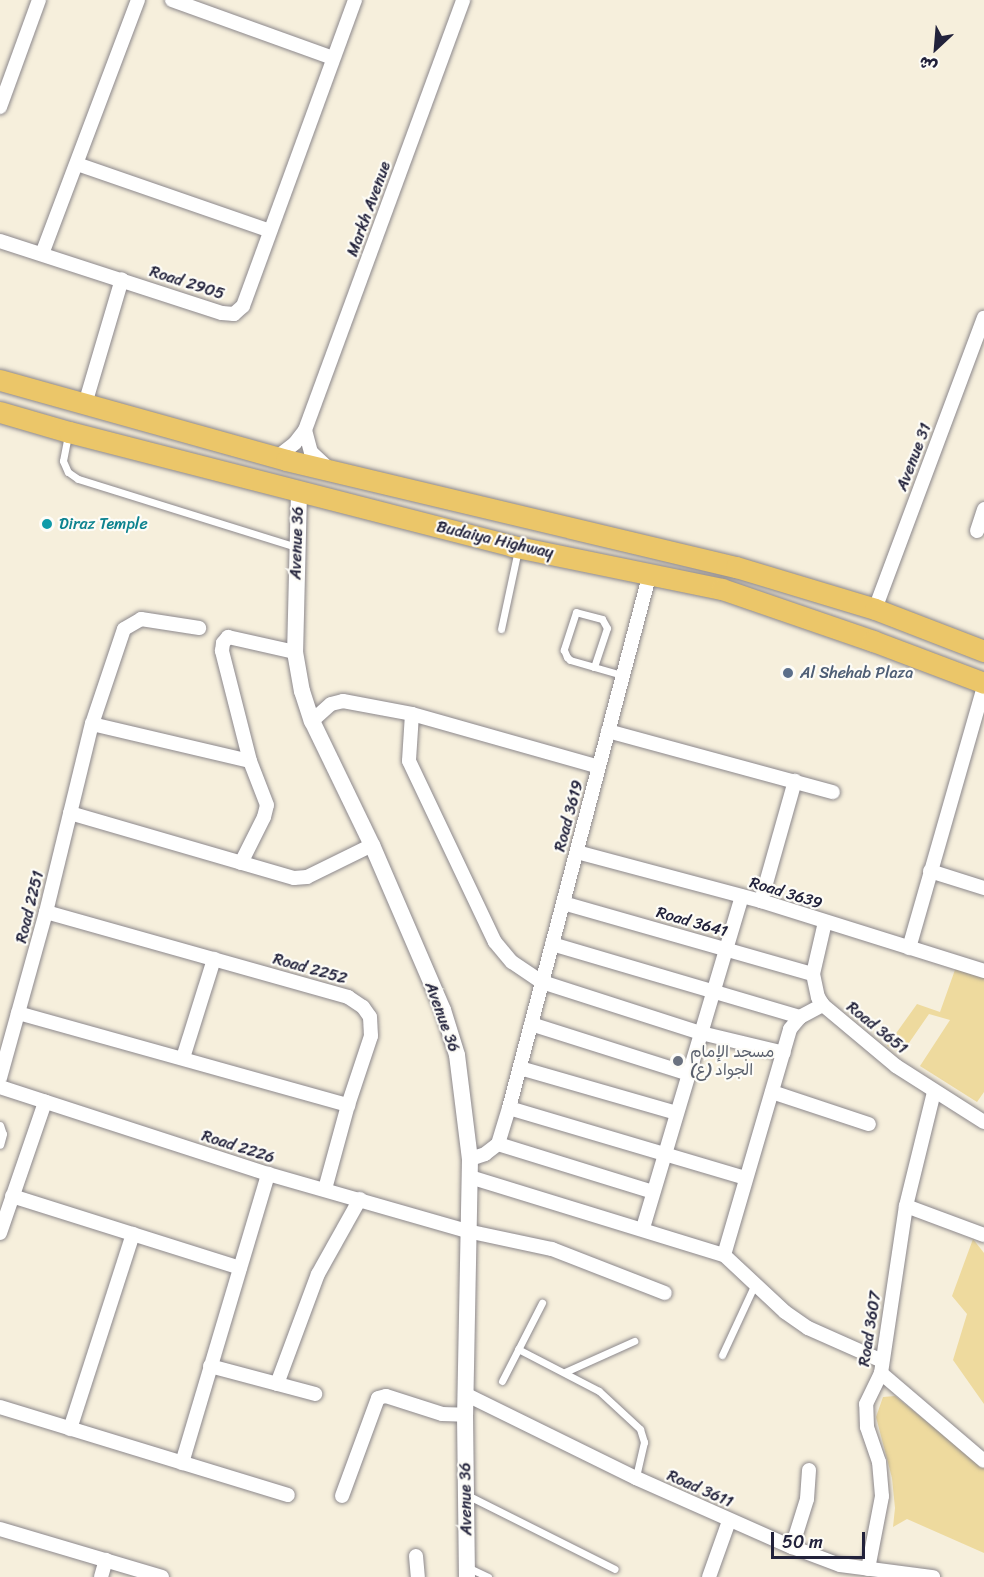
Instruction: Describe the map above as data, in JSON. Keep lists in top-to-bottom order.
{
  "streets": {
    "main road": ["Budaiya Highway"],
    "street": [
      "Markh Avenue",
      "Road 2905",
      "Avenue 31",
      "Avenue 36",
      "Road 3619",
      "Road 3639",
      "Road 2251",
      "Road 3641",
      "Road 2252",
      "Road 3651",
      "Road 2226",
      "Road 3607",
      "Road 3611"
    ]
  },
  "crossings": [
    ["Markh Avenue", "Budaiya Highway"],
    ["Avenue 31", "Budaiya Highway"],
    ["Budaiya Highway", "Avenue 36"],
    ["Budaiya Highway", "Road 3619"],
    ["Avenue 36", "Road 2226"],
    ["Avenue 36", "Road 3611"],
    ["Road 3619", "Road 3639"],
    ["Road 3619", "Road 3641"],
    ["Road 3639", "Road 3651"],
    ["Road 2251", "Road 2252"],
    ["Road 3641", "Road 3651"],
    ["Road 2252", "Road 2226"],
    ["Road 3651", "Road 3607"],
    ["Road 3607", "Road 3611"]
  ],
  "places": ["Diraz Temple", "Al Shehab Plaza", "مسجد الإمام الجواد (ع)"],
  "scale_bar": "50 m",
  "north": "bottom left"
}
